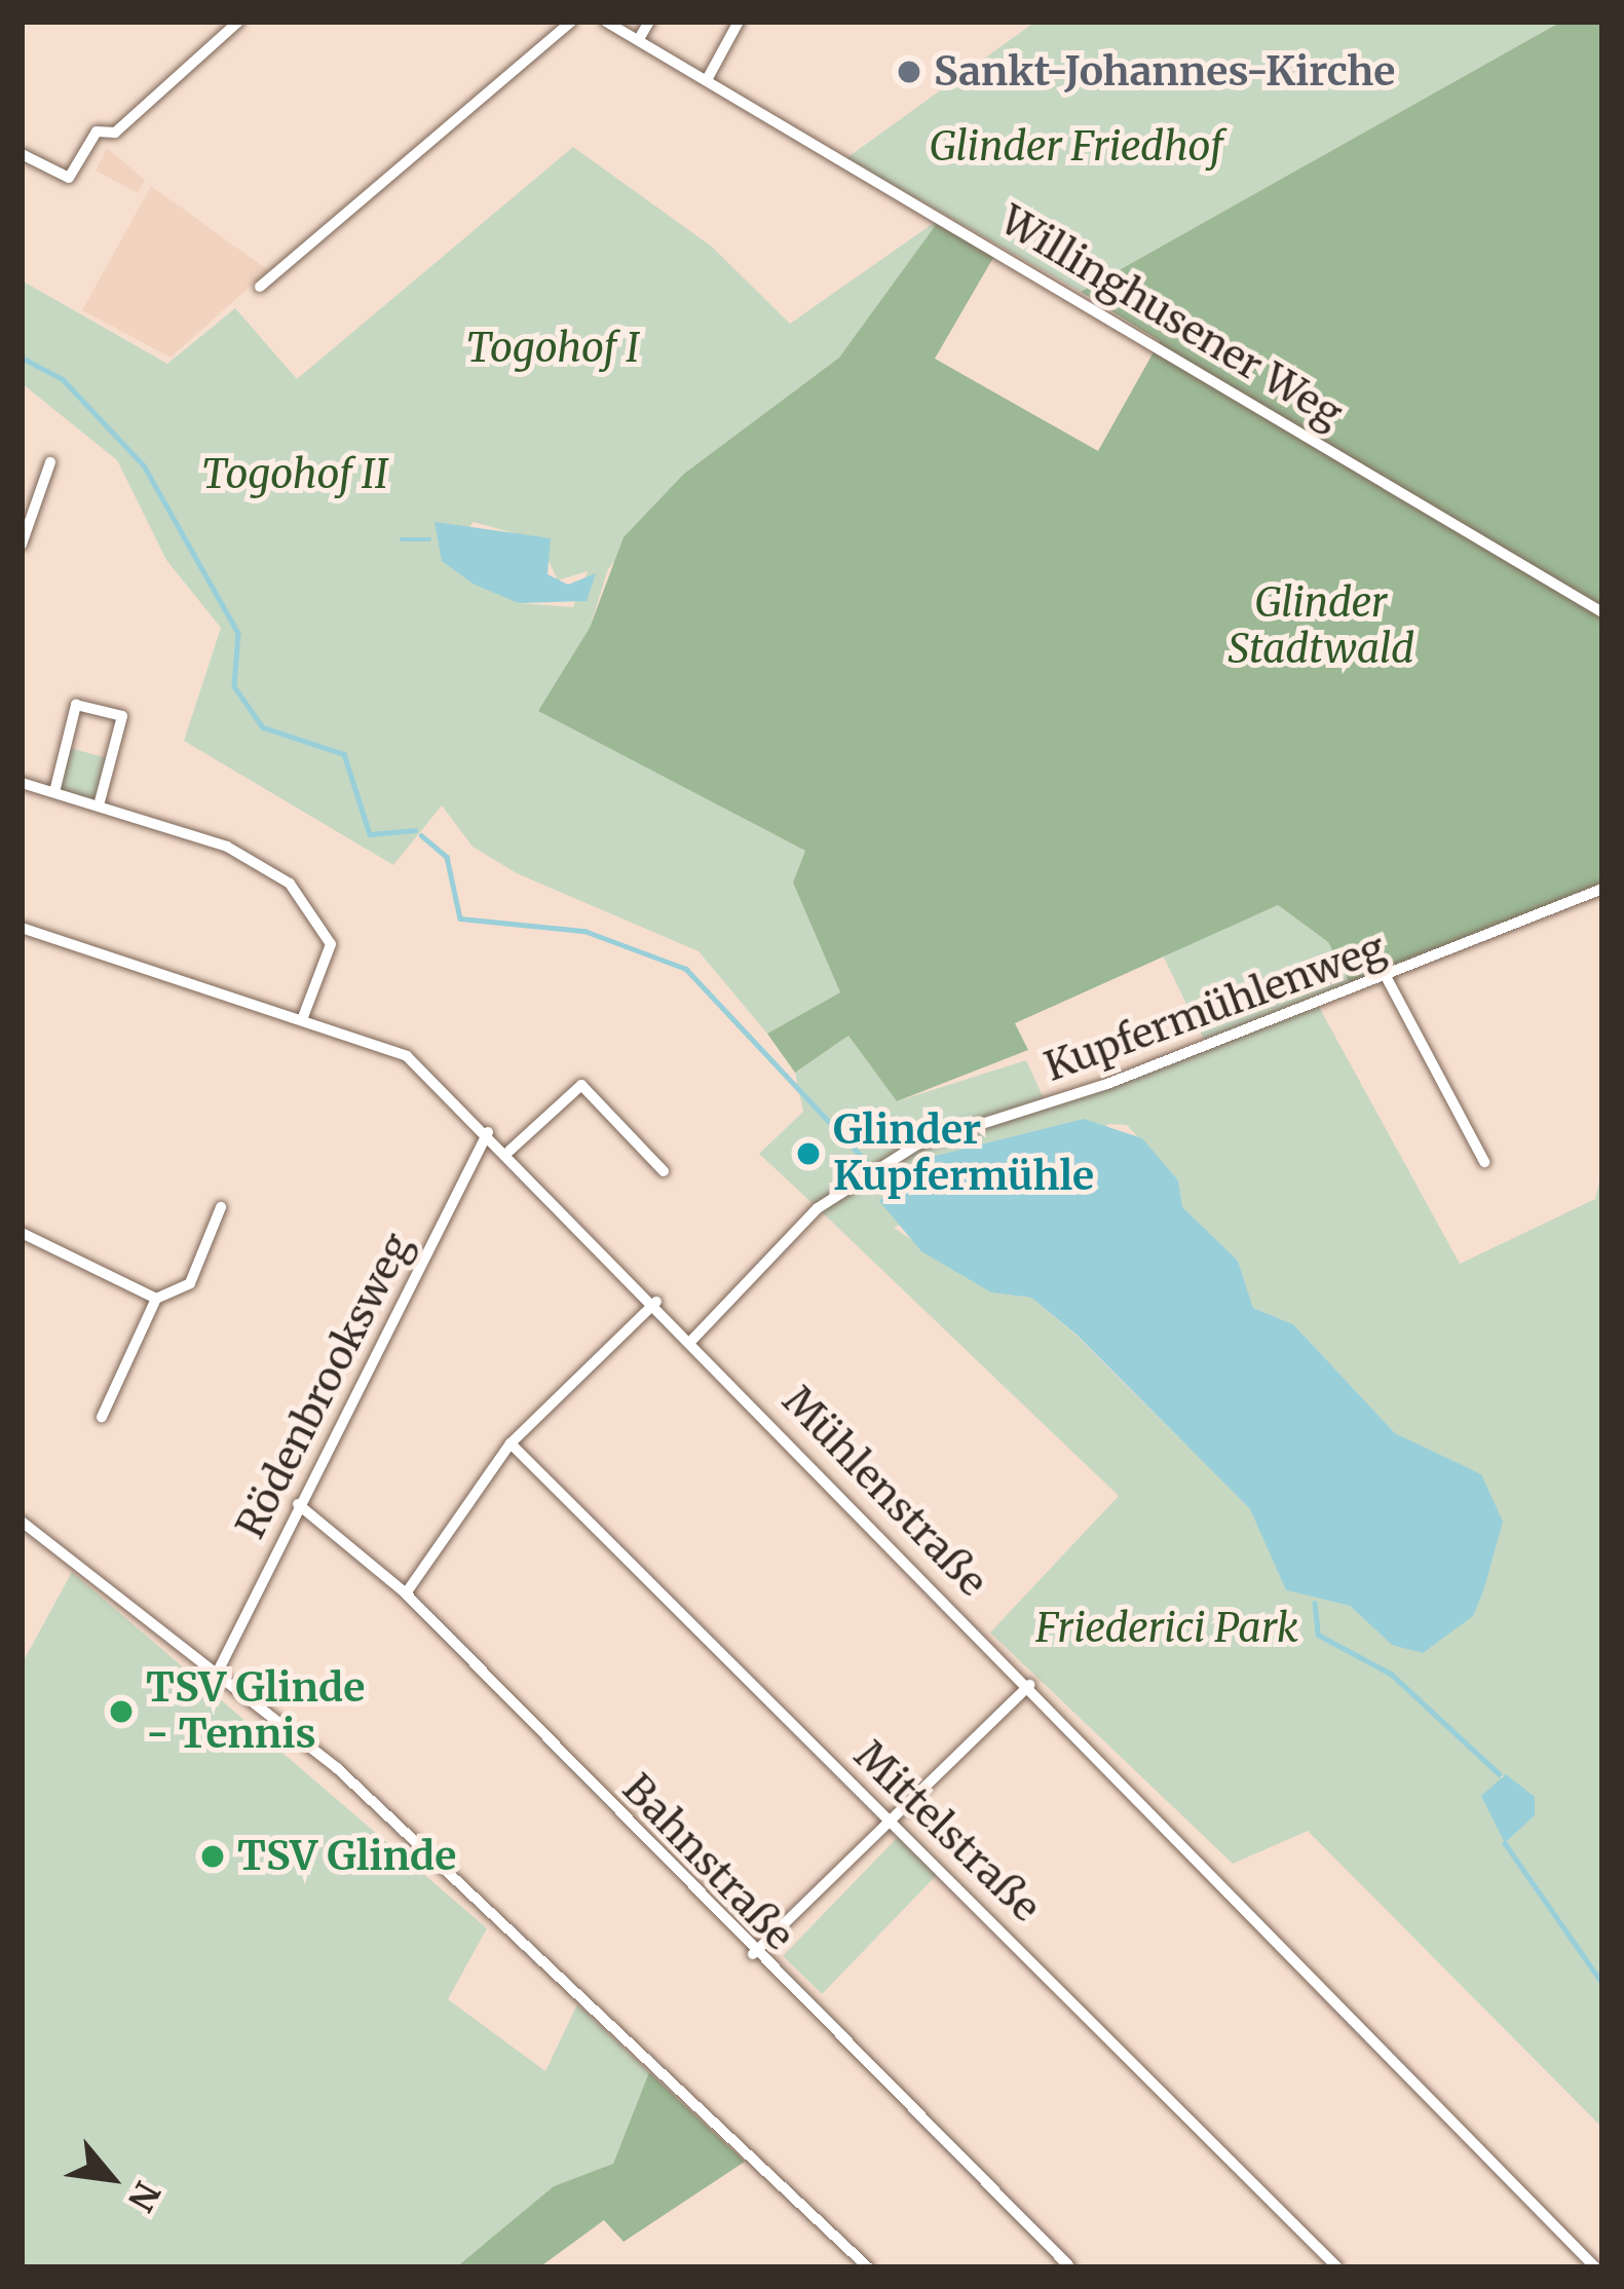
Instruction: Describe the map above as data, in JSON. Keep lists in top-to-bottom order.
{
  "streets": {
    "street": [
      "Willinghusener Weg",
      "Kupfermühlenweg",
      "Rödenbrooksweg",
      "Mühlenstraße",
      "Mittelstraße",
      "Bahnstraße"
    ]
  },
  "crossings": [
    ["Kupfermühlenweg", "Mühlenstraße"],
    ["Rödenbrooksweg", "Mühlenstraße"],
    ["Rödenbrooksweg", "Bahnstraße"]
  ],
  "parks": [
    "Glinder Friedhof",
    "Togohof I",
    "Togohof II",
    "Glinder Stadtwald",
    "Friederici Park"
  ],
  "places": [
    "Sankt-Johannes-Kirche",
    "Glinder Kupfermühle",
    "TSV Glinde - Tennis",
    "TSV Glinde"
  ],
  "north": "bottom right"
}
